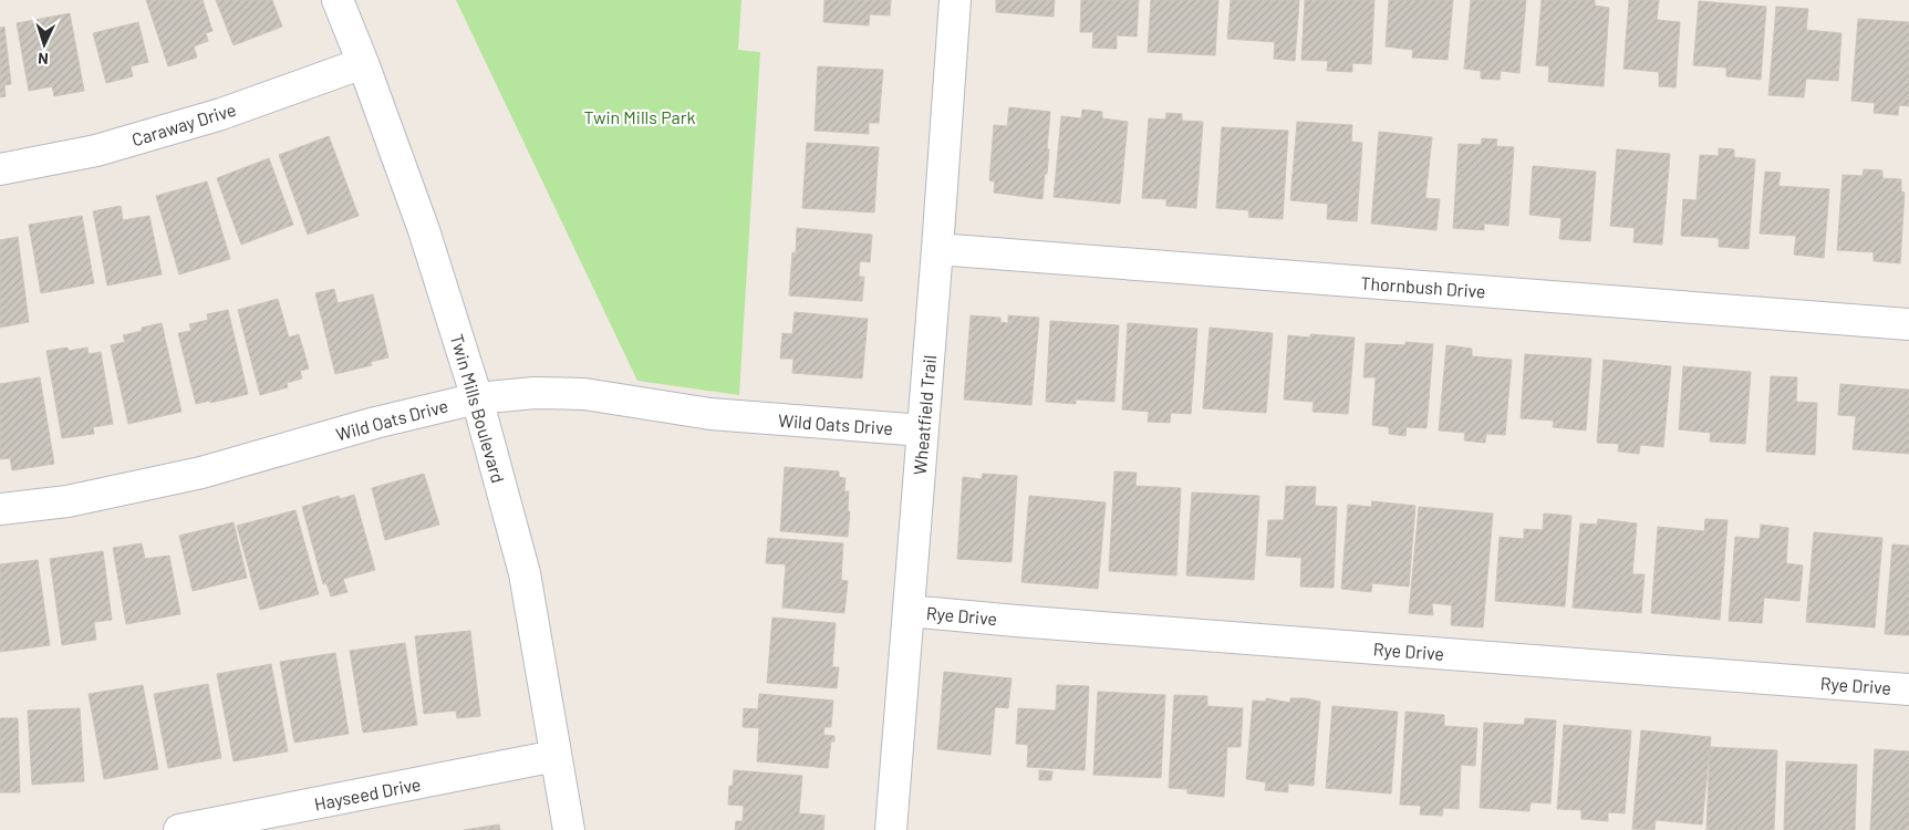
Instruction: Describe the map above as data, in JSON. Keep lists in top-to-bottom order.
{
  "streets": {
    "street": [
      "Caraway Drive",
      "Thornbush Drive",
      "Twin Mills Boulevard",
      "Wheatfield Trail",
      "Wild Oats Drive",
      "Rye Drive",
      "Hayseed Drive"
    ]
  },
  "crossings": [
    ["Caraway Drive", "Twin Mills Boulevard"],
    ["Thornbush Drive", "Wheatfield Trail"],
    ["Twin Mills Boulevard", "Wild Oats Drive"],
    ["Twin Mills Boulevard", "Hayseed Drive"],
    ["Wheatfield Trail", "Wild Oats Drive"],
    ["Wheatfield Trail", "Rye Drive"]
  ],
  "parks": ["Twin Mills Park"],
  "north": "bottom"
}
